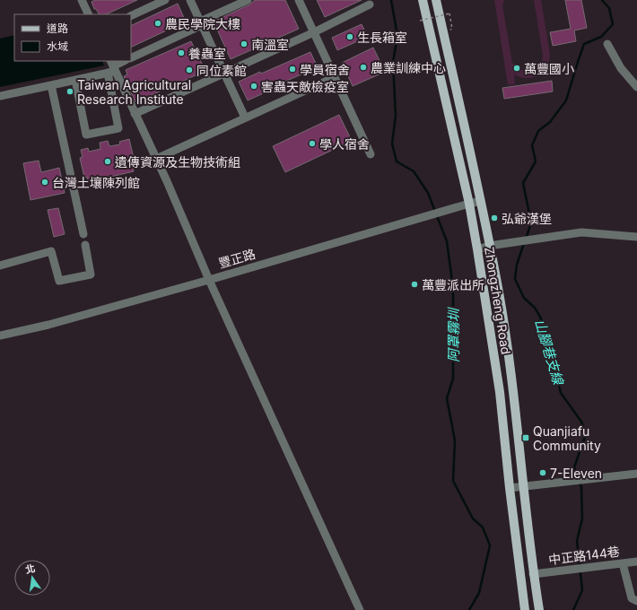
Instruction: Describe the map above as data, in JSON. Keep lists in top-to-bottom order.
{
  "streets": {
    "main road": ["Zhongzheng Road"],
    "street": ["豐正路", "中正路144巷"]
  },
  "crossings": [
    ["豐正路", "Zhongzheng Road"],
    ["Zhongzheng Road", "中正路144巷"]
  ],
  "water": ["阿罩霧圳", "山腳巷支線"],
  "places": {
    "other": [
      "農民學院大樓",
      "生長箱室",
      "南溫室",
      "養蟲室",
      "農業訓練中心",
      "萬豐國小",
      "學員宿舍",
      "同位素館",
      "害蟲天敵檢疫室",
      "Taiwan Agricultural Research Institute",
      "學人宿舍",
      "遺傳資源及生物技術組",
      "台灣土壤陳列館",
      "弘爺漢堡",
      "萬豐派出所",
      "7-Eleven"
    ],
    "transit": ["Quanjiafu Community"]
  },
  "legend": ["道路", "水域"],
  "north": "top"
}
